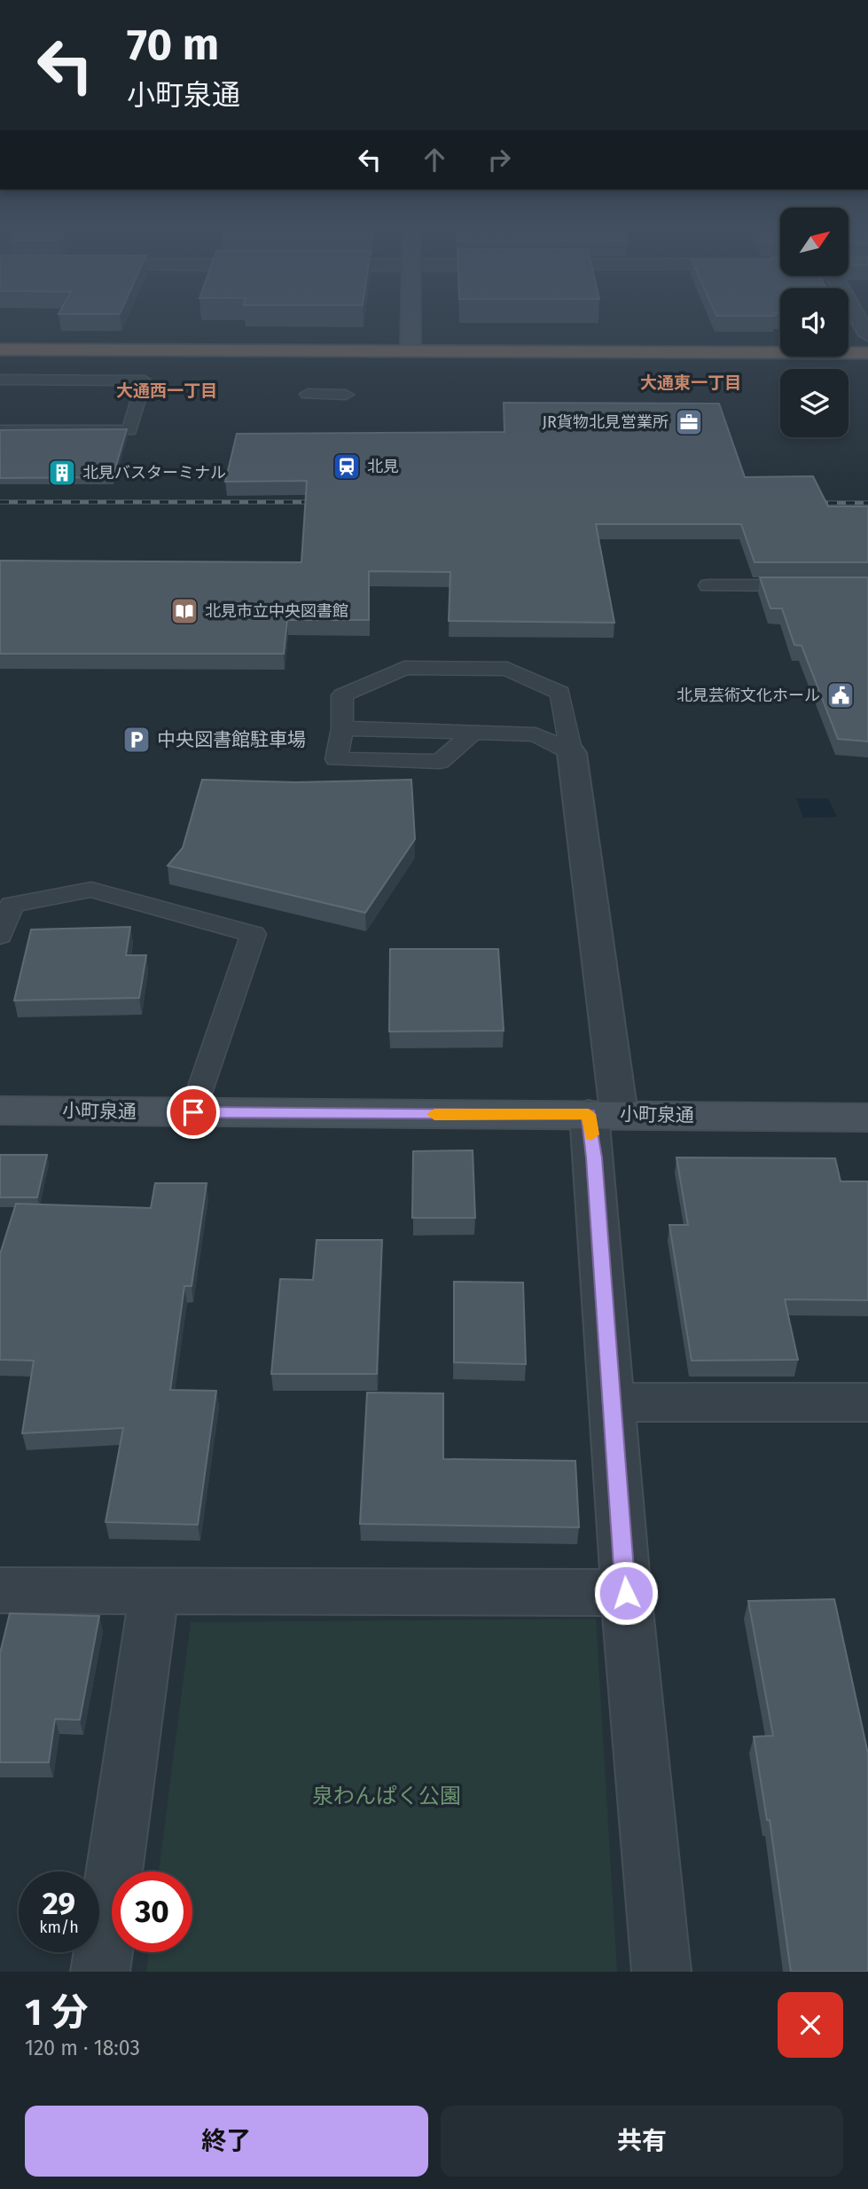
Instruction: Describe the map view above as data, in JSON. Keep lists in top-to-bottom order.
{
  "streets": {
    "street": ["小町泉通"]
  },
  "districts": ["大通東一丁目", "大通西一丁目"],
  "parks": ["泉わんぱく公園"],
  "places": {
    "office": ["JR貨物北見営業所"],
    "station": ["北見"],
    "building": ["北見バスターミナル"],
    "library": ["北見市立中央図書館"],
    "public building": ["北見芸術文化ホール"],
    "parking": ["中央図書館駐車場"]
  },
  "north": "top right",
  "page": {
    "turn": ["70 m", "小町泉通"],
    "speed": "29 km/h",
    "limit": "30",
    "heading": ["1 分", "120 m · 18:03"],
    "buttons": ["終了", "共有"]
  }
}
